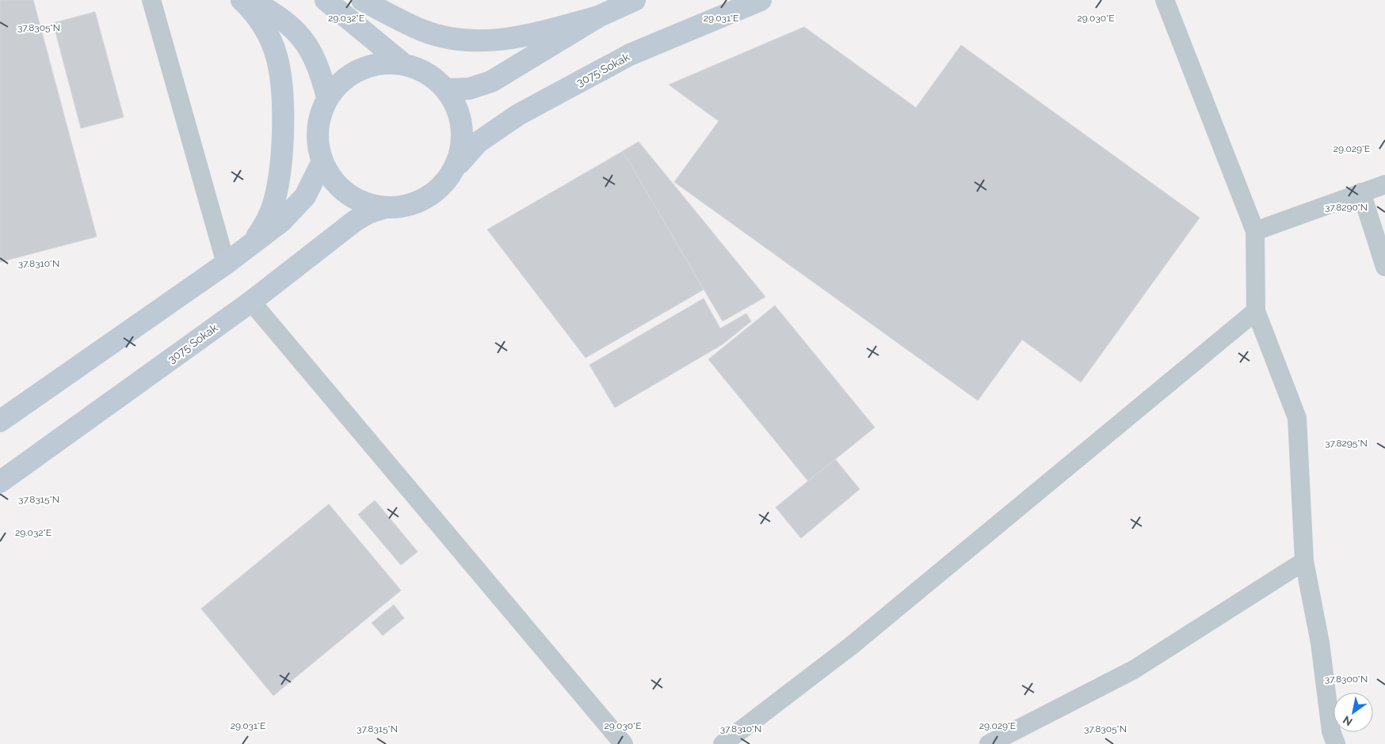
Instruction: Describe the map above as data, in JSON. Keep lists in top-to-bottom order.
{
  "streets": {
    "street": ["3075 Sokak"]
  },
  "north": "bottom left",
  "coordinates": [
    "29.031°E",
    "29.032°E",
    "29.030°E",
    "37.8305°N",
    "29.029°E",
    "37.8290°N",
    "37.8310°N",
    "37.8295°N",
    "37.8315°N",
    "37.8300°N"
  ]
}
